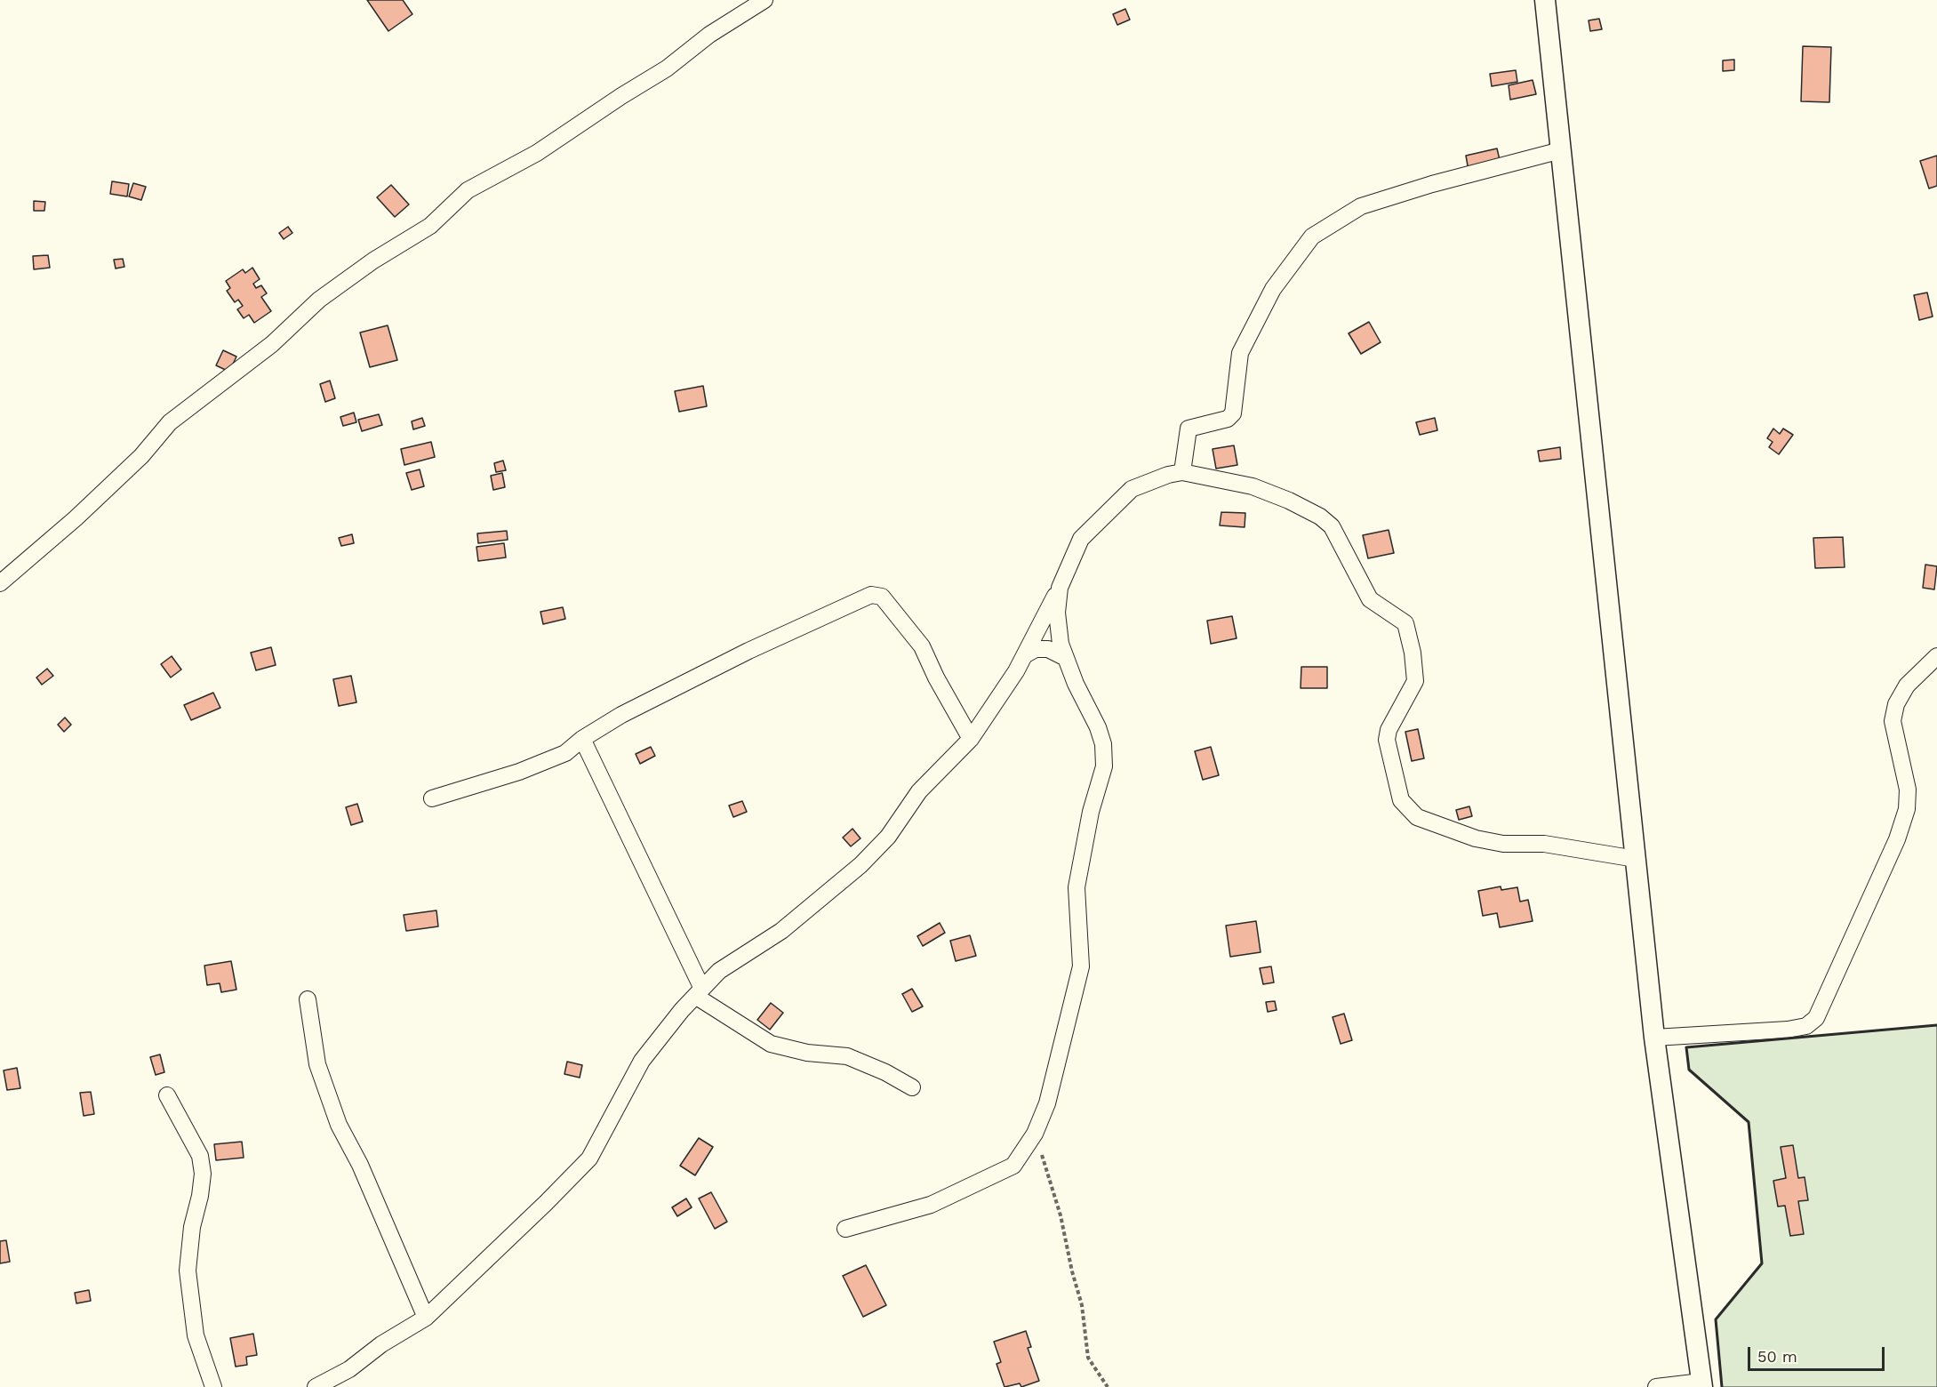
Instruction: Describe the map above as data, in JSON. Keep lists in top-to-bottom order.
{
  "scale_bar": "50 m"
}
